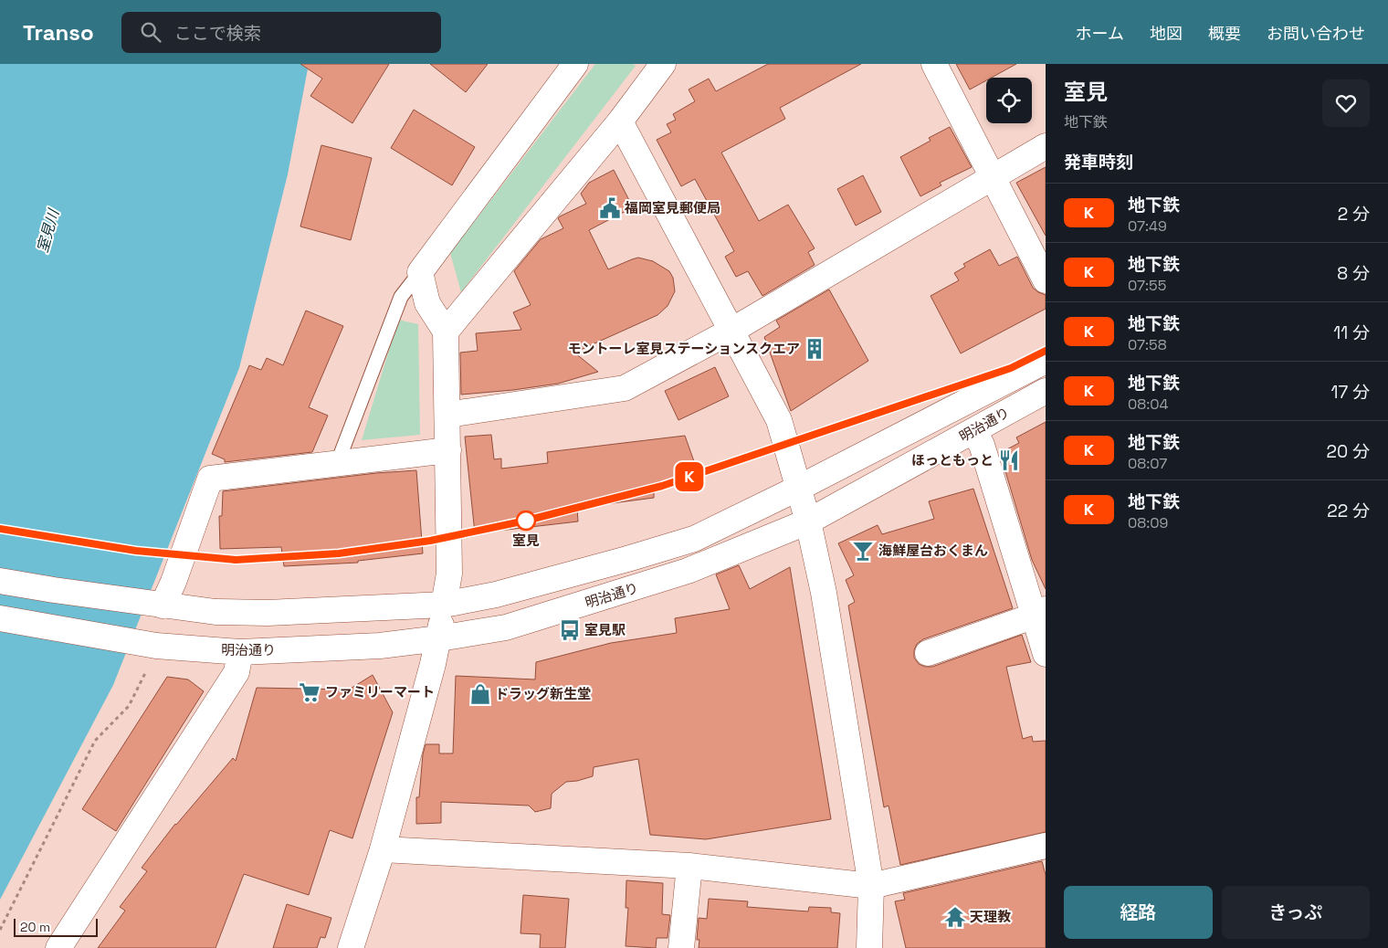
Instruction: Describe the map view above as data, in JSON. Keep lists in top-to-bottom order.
{
  "streets": {
    "street": ["明治通り"]
  },
  "water": ["室見川"],
  "places": {
    "public building": ["福岡室見郵便局"],
    "building": ["モントーレ室見ステーションスクエア"],
    "restaurant": ["ほっともっと"],
    "other": ["室見"],
    "bar": ["海鮮屋台おくまん"],
    "bus stop": ["室見駅"],
    "supermarket": ["ファミリーマート"],
    "shop": ["ドラッグ新生堂"],
    "temple": ["天理教"]
  },
  "lines": ["metro line K"],
  "scale_bar": "20 m",
  "page": {
    "header": "Transo",
    "search": "ここで検索",
    "nav": [
      "ホーム",
      "地図",
      "概要",
      "お問い合わせ"
    ],
    "on_map": "K",
    "heading": [
      ["室見", "地下鉄"],
      "発車時刻"
    ],
    "list": [
      {
        "mark": "K",
        "name": "地下鉄",
        "note": "07:49",
        "value": "2 分"
      },
      {
        "mark": "K",
        "name": "地下鉄",
        "note": "07:55",
        "value": "8 分"
      },
      {
        "mark": "K",
        "name": "地下鉄",
        "note": "07:58",
        "value": "11 分"
      },
      {
        "mark": "K",
        "name": "地下鉄",
        "note": "08:04",
        "value": "17 分"
      },
      {
        "mark": "K",
        "name": "地下鉄",
        "note": "08:07",
        "value": "20 分"
      },
      {
        "mark": "K",
        "name": "地下鉄",
        "note": "08:09",
        "value": "22 分"
      }
    ],
    "buttons": ["経路", "きっぷ"],
    "scale": "20 m"
  }
}
